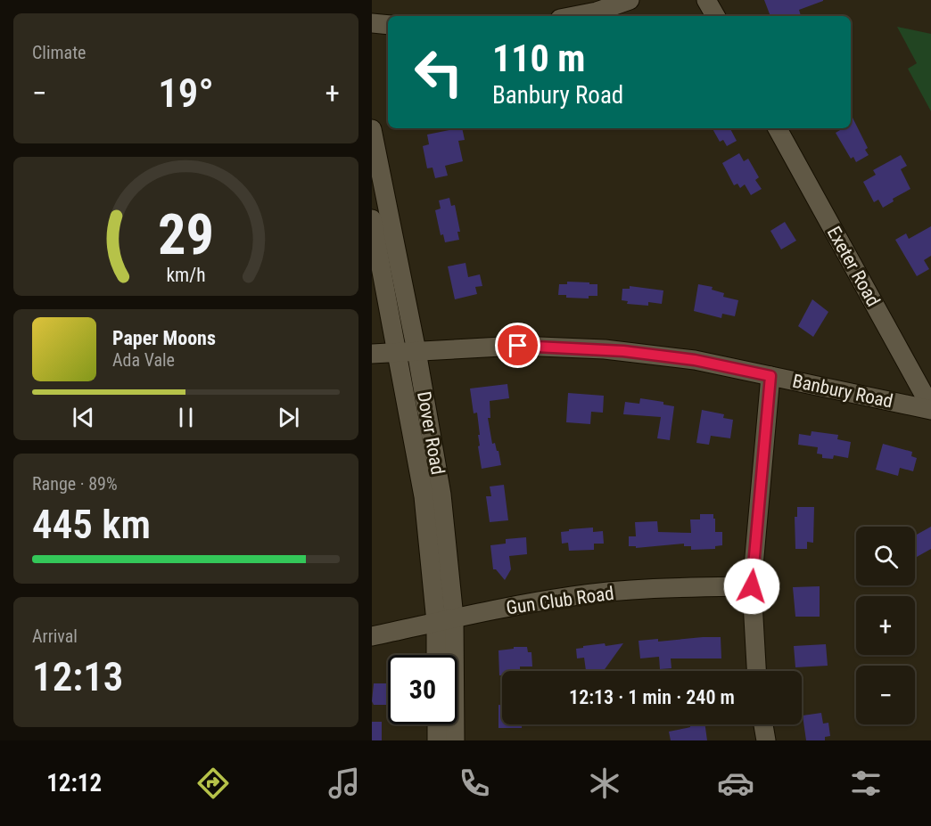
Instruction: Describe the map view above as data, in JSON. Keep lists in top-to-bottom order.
{
  "streets": {
    "street": [
      "Exeter Road",
      "Banbury Road",
      "Dover Road",
      "Gun Club Road"
    ]
  },
  "crossings": [
    ["Exeter Road", "Banbury Road"],
    ["Banbury Road", "Dover Road"],
    ["Dover Road", "Gun Club Road"]
  ],
  "page": {
    "tile": [
      "Climate",
      ["Range · 89%", "445 km"],
      ["Arrival", "12:13"]
    ],
    "turn": ["110 m", "Banbury Road"],
    "heat": ["−", "19°", "+"],
    "song": ["Paper Moons", "Ada Vale"],
    "map_buttons": ["+", "−"],
    "limit": "30",
    "trip": "12:13 · 1 min · 240 m",
    "tabs": "12:12",
    "gauge": ["29", "km/h"]
  }
}
